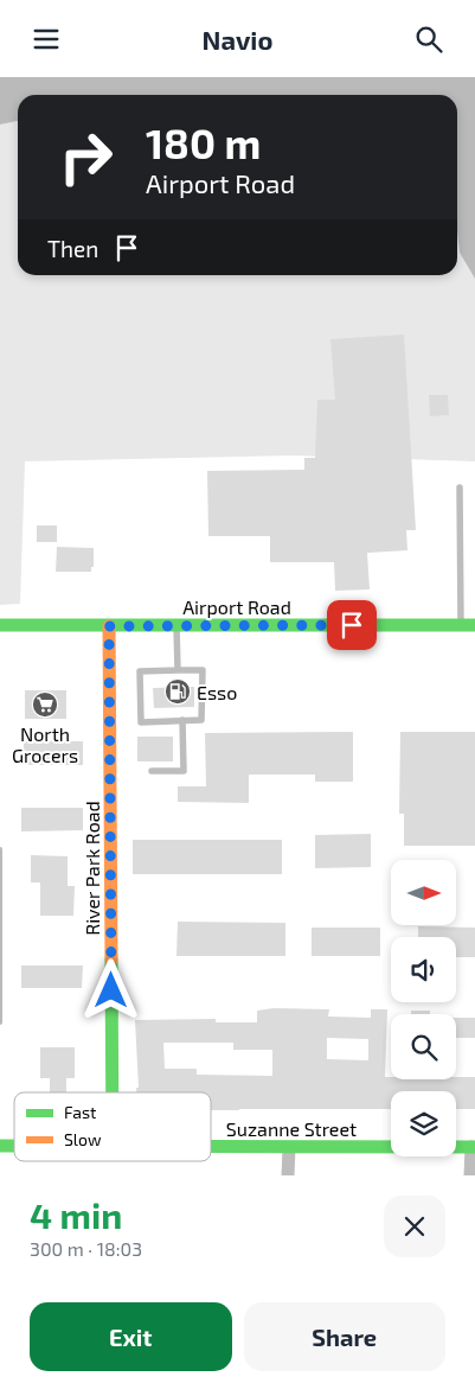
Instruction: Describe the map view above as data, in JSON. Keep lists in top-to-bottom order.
{
  "streets": {
    "street": ["Airport Road", "River Park Road", "Suzanne Street"]
  },
  "crossings": [
    ["Airport Road", "River Park Road"]
  ],
  "places": {
    "fuel station": ["Esso"],
    "supermarket": ["North Grocers"]
  },
  "legend": ["Fast", "Slow"],
  "north": "right",
  "page": {
    "header": "Navio",
    "turn": ["180 m", "Airport Road"],
    "then": "Then",
    "heading": ["4 min", "300 m · 18:03"],
    "buttons": ["Exit", "Share"]
  }
}
